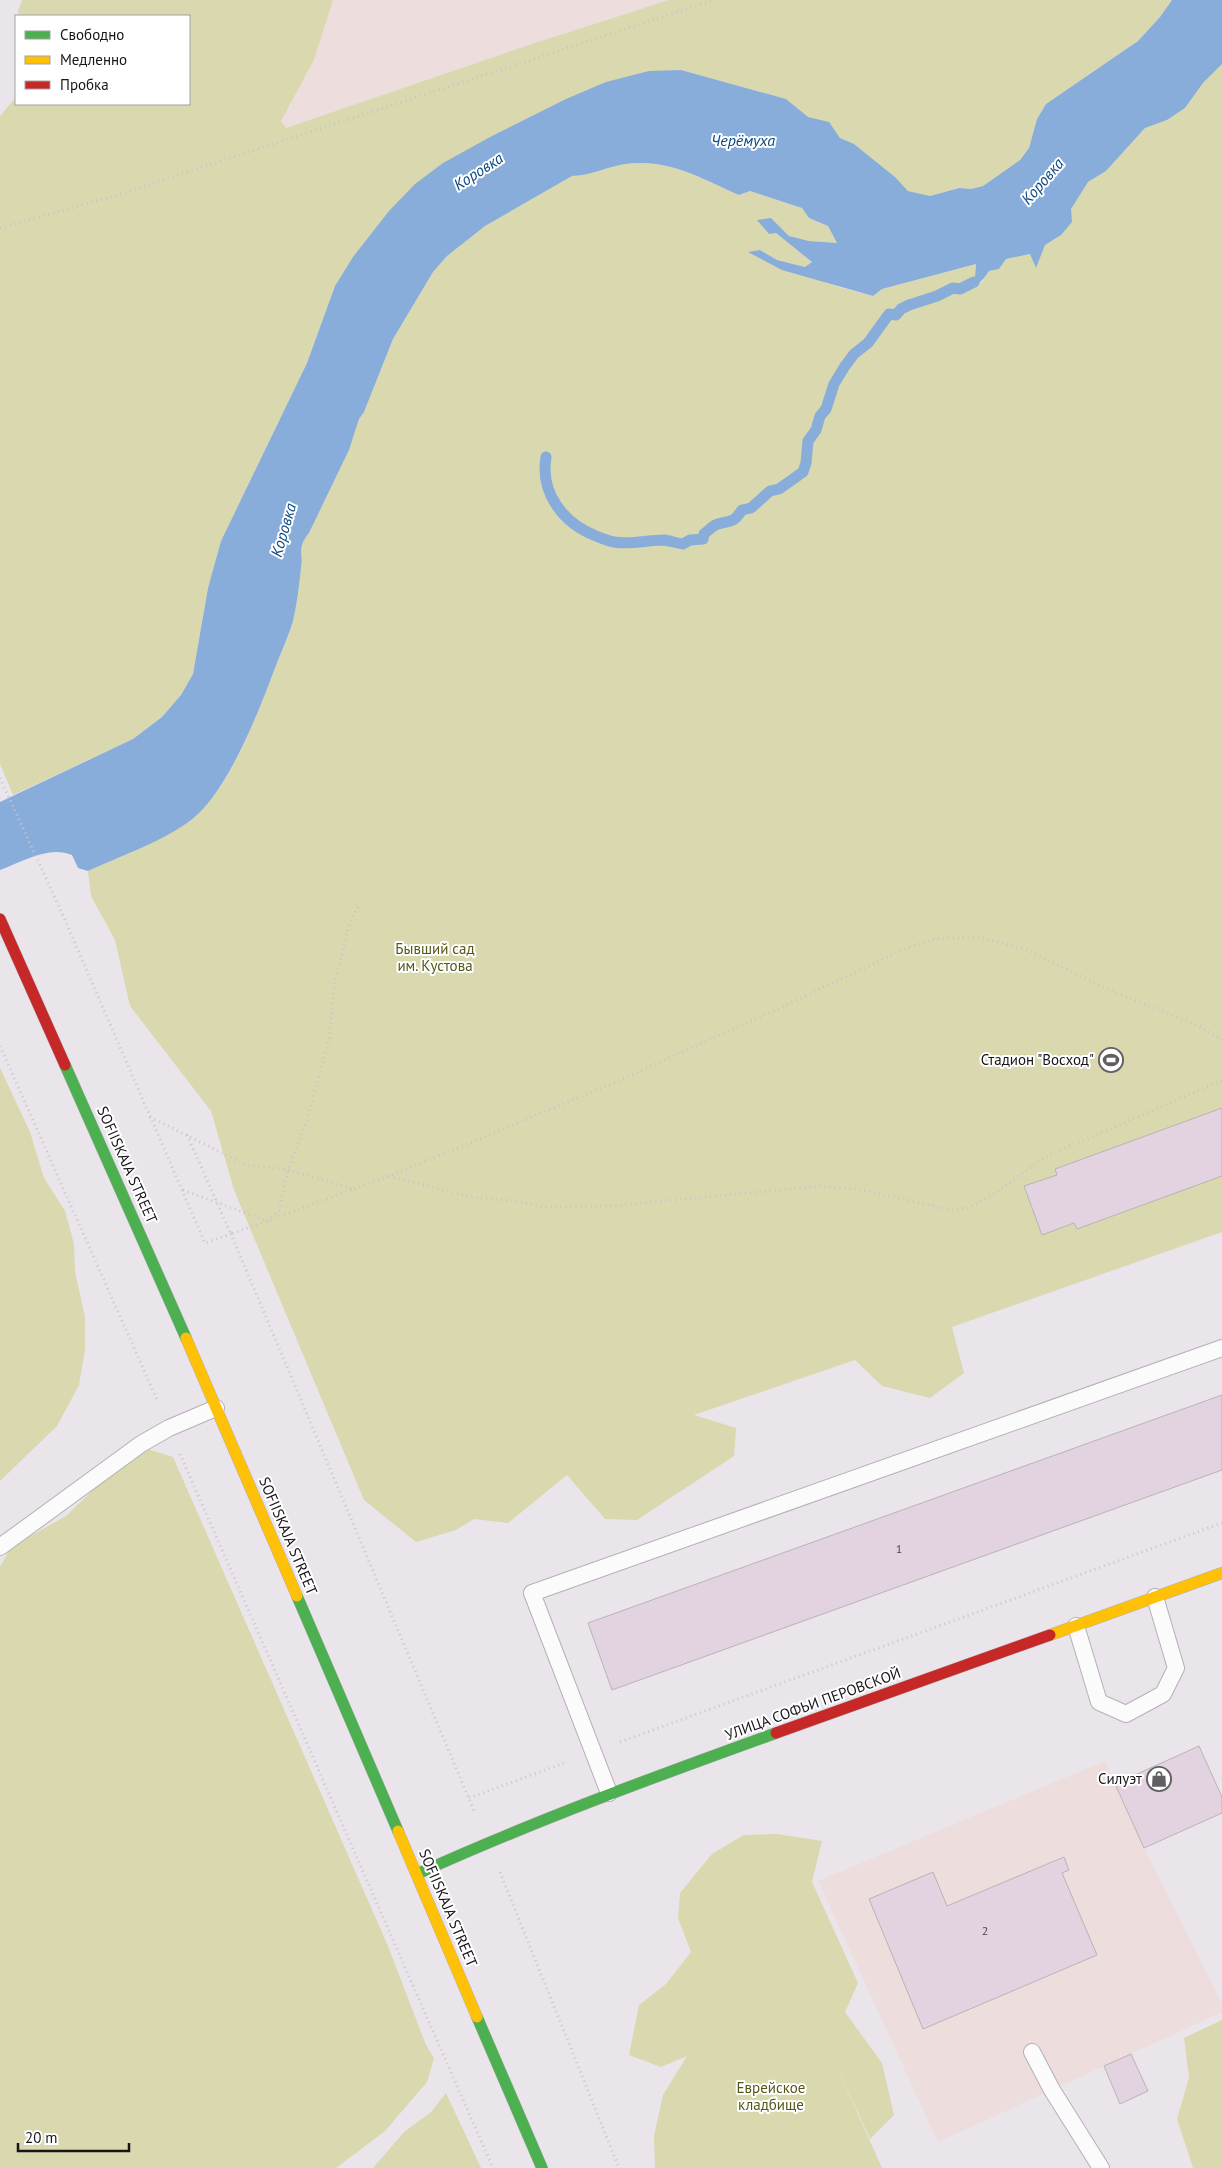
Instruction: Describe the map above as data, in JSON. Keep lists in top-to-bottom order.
{
  "streets": {
    "main road": ["SOFIISKAJA STREET", "УЛИЦА СОФЬИ ПЕРОВСКОЙ"]
  },
  "crossings": [
    ["SOFIISKAJA STREET", "УЛИЦА СОФЬИ ПЕРОВСКОЙ"]
  ],
  "water": ["Черёмуха", "Коровка"],
  "parks": ["Бывший сад им. Кустова", "Еврейское кладбище"],
  "places": {
    "sports": ["Стадион \"Восход\""],
    "shop": ["Силуэт"]
  },
  "house_numbers": ["1", "2"],
  "legend": ["Свободно", "Медленно", "Пробка"],
  "scale_bar": "20 m"
}
